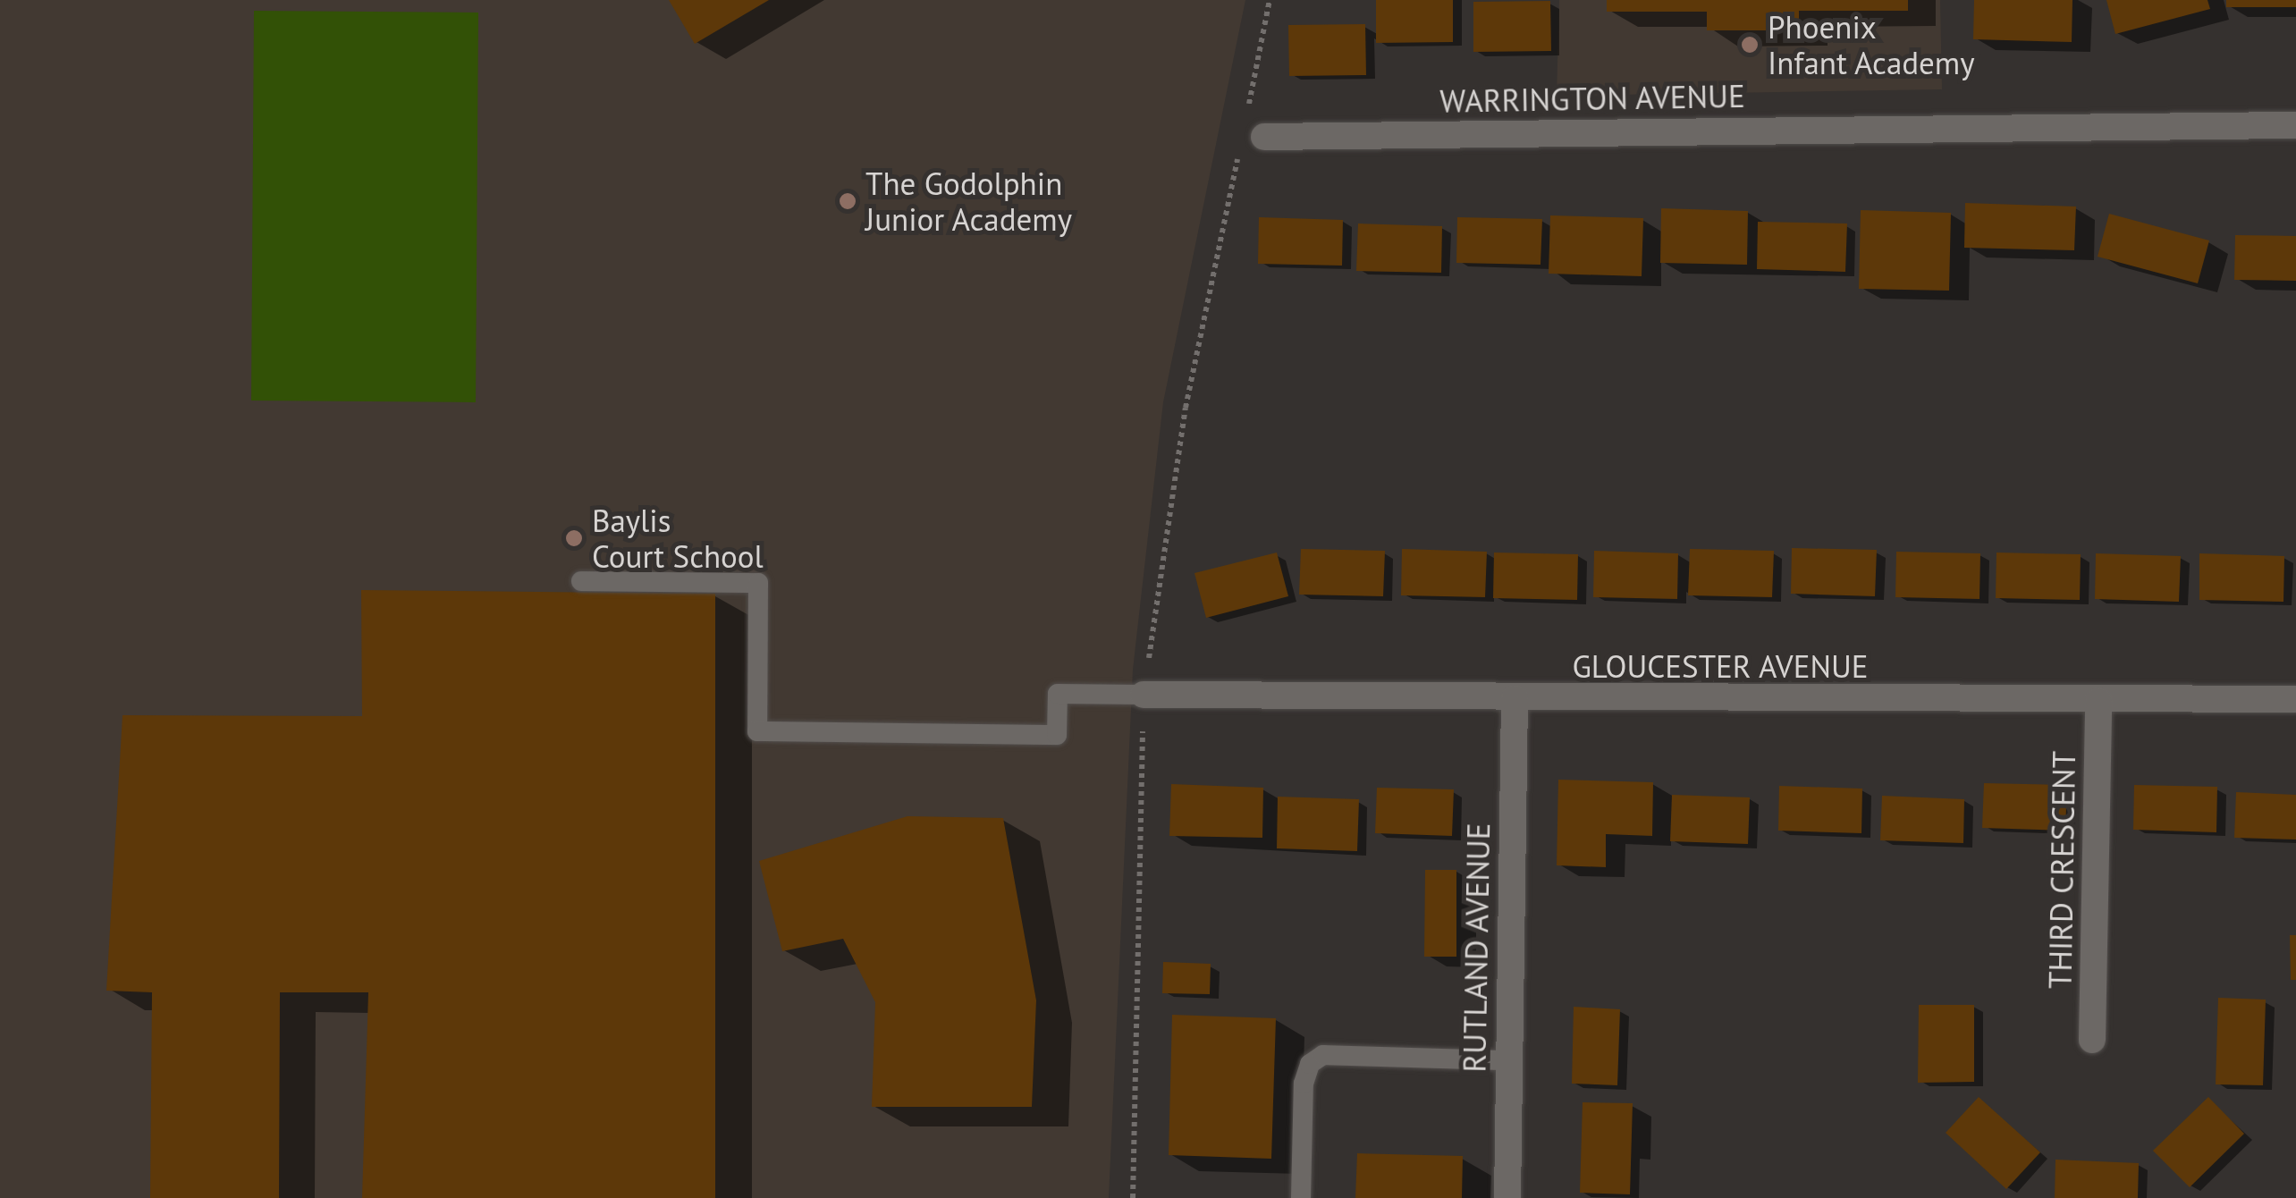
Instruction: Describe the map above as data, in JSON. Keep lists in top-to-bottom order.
{
  "streets": {
    "street": [
      "WARRINGTON AVENUE",
      "GLOUCESTER AVENUE",
      "THIRD CRESCENT",
      "RUTLAND AVENUE"
    ]
  },
  "crossings": [
    ["GLOUCESTER AVENUE", "THIRD CRESCENT"],
    ["GLOUCESTER AVENUE", "RUTLAND AVENUE"]
  ],
  "places": ["Phoenix Infant Academy", "The Godolphin Junior Academy", "Baylis Court School"]
}
